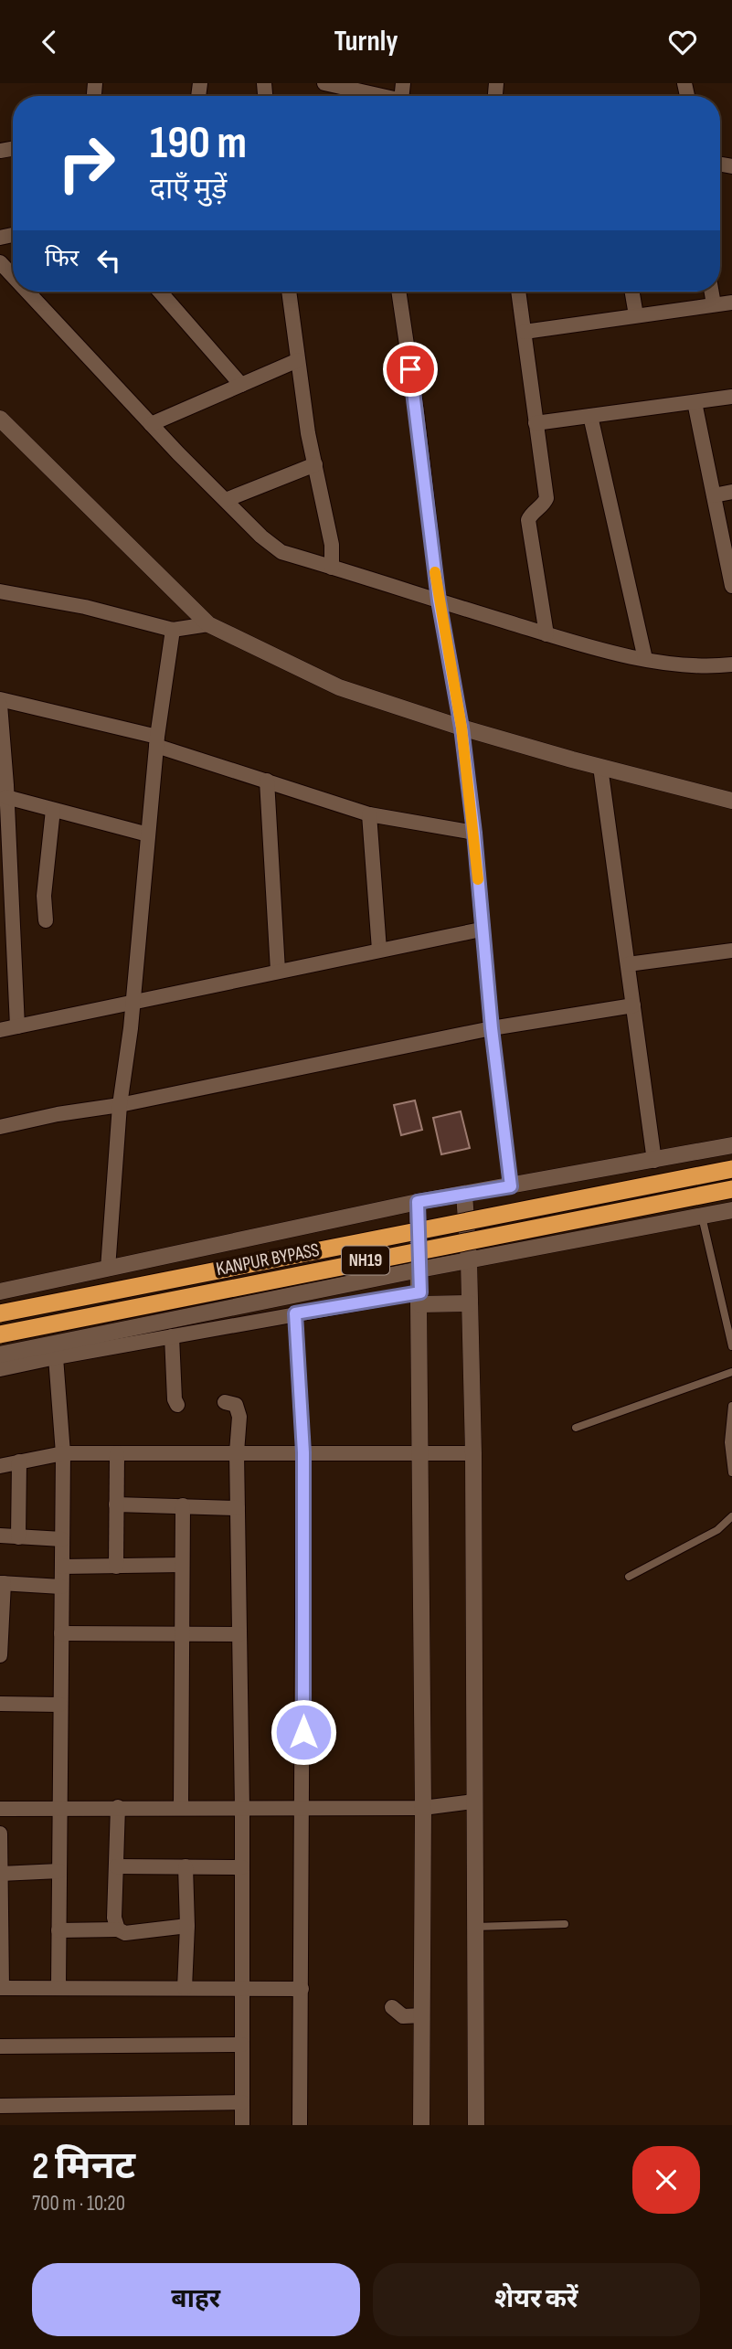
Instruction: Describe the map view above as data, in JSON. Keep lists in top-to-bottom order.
{
  "streets": {
    "highway": ["KANPUR BYPASS", "NH19"]
  },
  "page": {
    "header": "Turnly",
    "turn": ["190 m", "दाएँ मुड़ें"],
    "then": "फिर",
    "heading": ["2 मिनट", "700 m · 10:20"],
    "buttons": ["बाहर", "शेयर करें"]
  }
}
